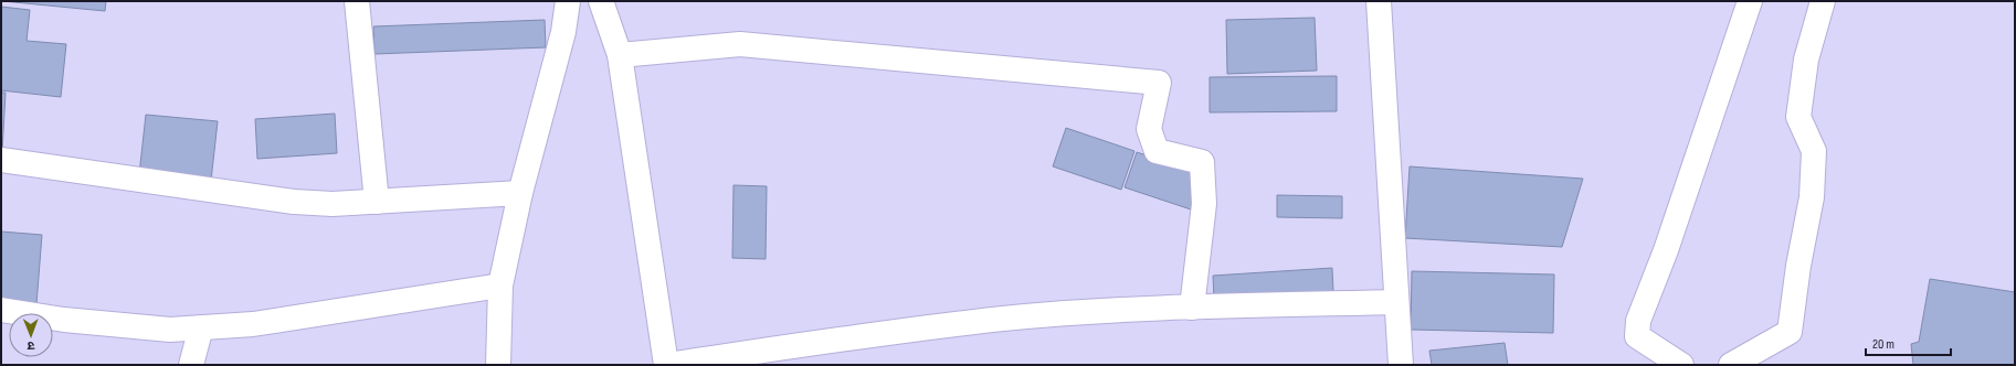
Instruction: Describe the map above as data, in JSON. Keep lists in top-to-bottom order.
{
  "scale_bar": "20 m",
  "north": "bottom"
}
